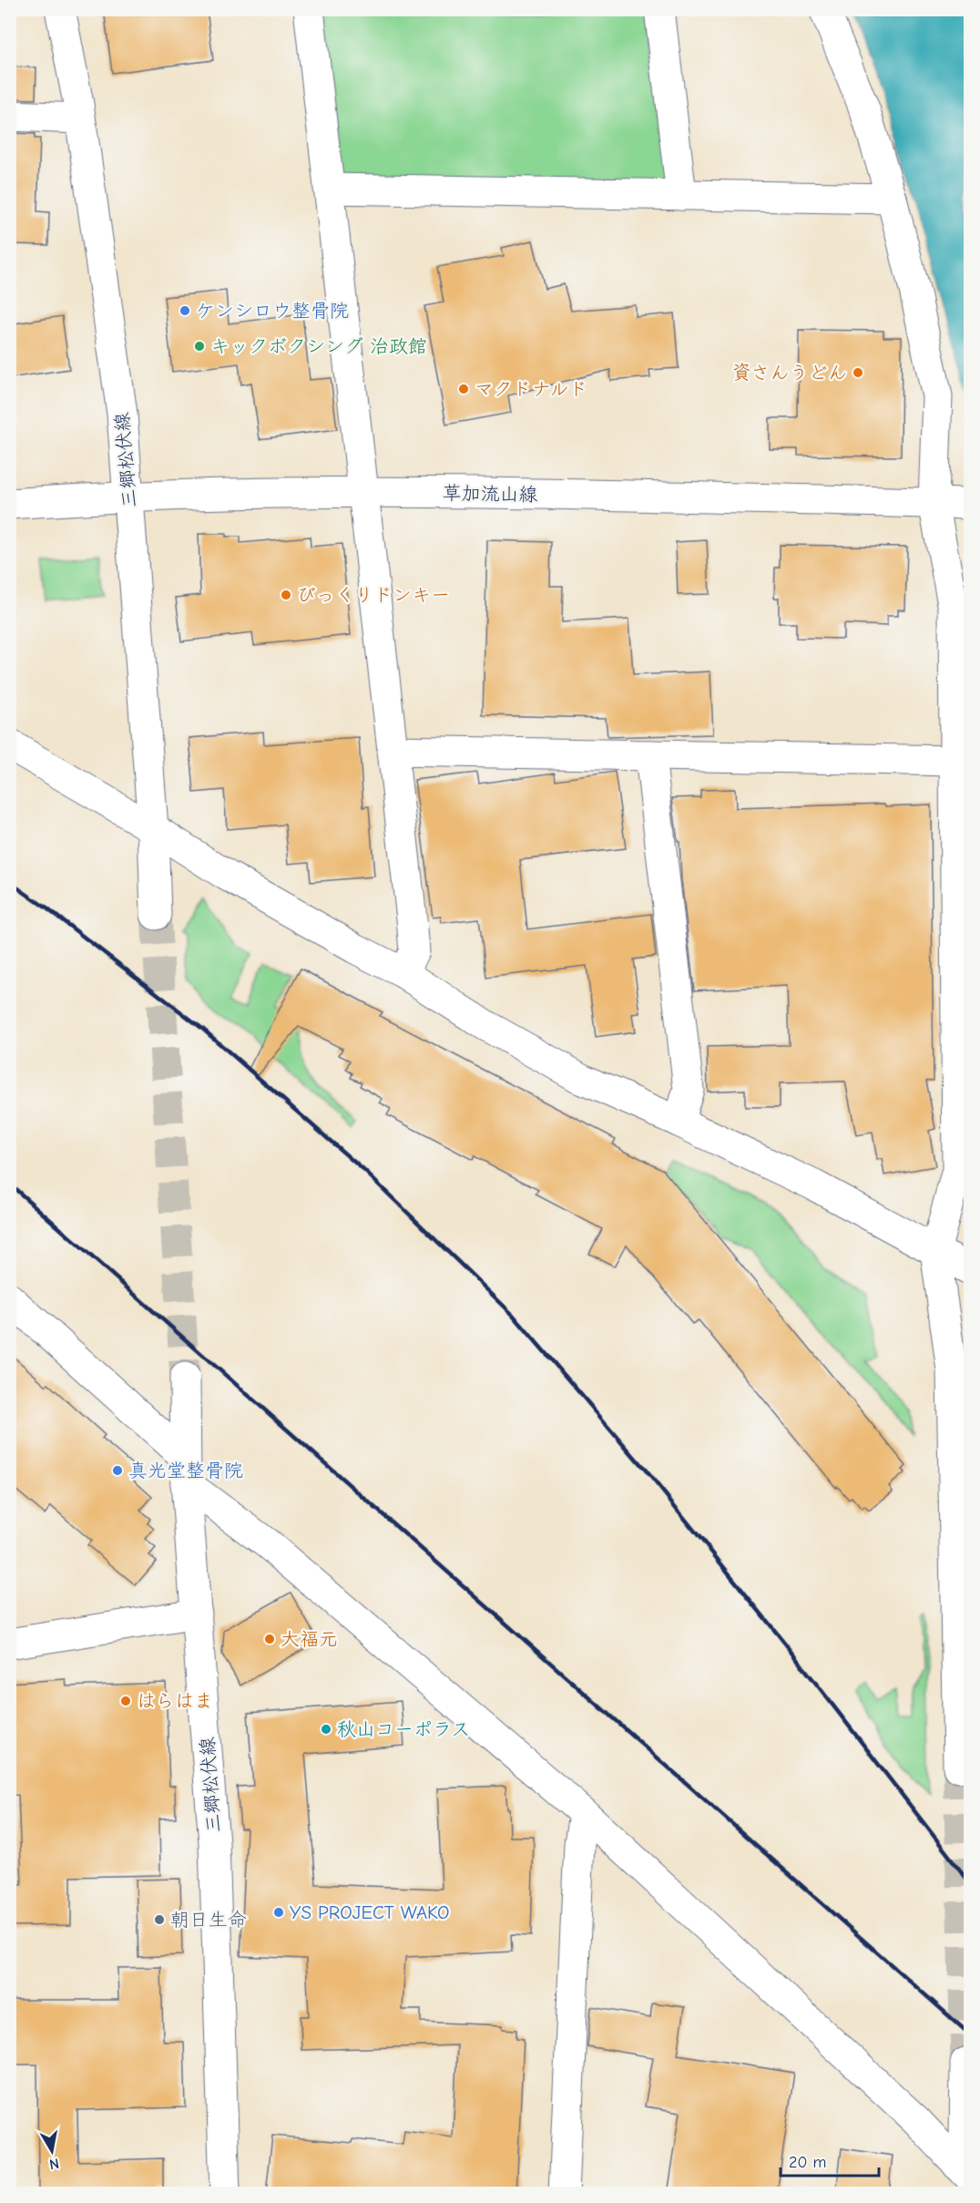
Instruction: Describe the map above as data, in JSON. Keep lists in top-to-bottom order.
{
  "streets": {
    "street": ["三郷松伏線", "草加流山線"]
  },
  "crossings": [
    ["三郷松伏線", "草加流山線"]
  ],
  "places": [
    "ケンシロウ整骨院",
    "キックボクシング 治政館",
    "資さんうどん",
    "マクドナルド",
    "びっくりドンキー",
    "真光堂整骨院",
    "大福元",
    "はらはま",
    "秋山コーポラス",
    "YS PROJECT WAKO",
    "朝日生命"
  ],
  "scale_bar": "20 m",
  "north": "bottom"
}
